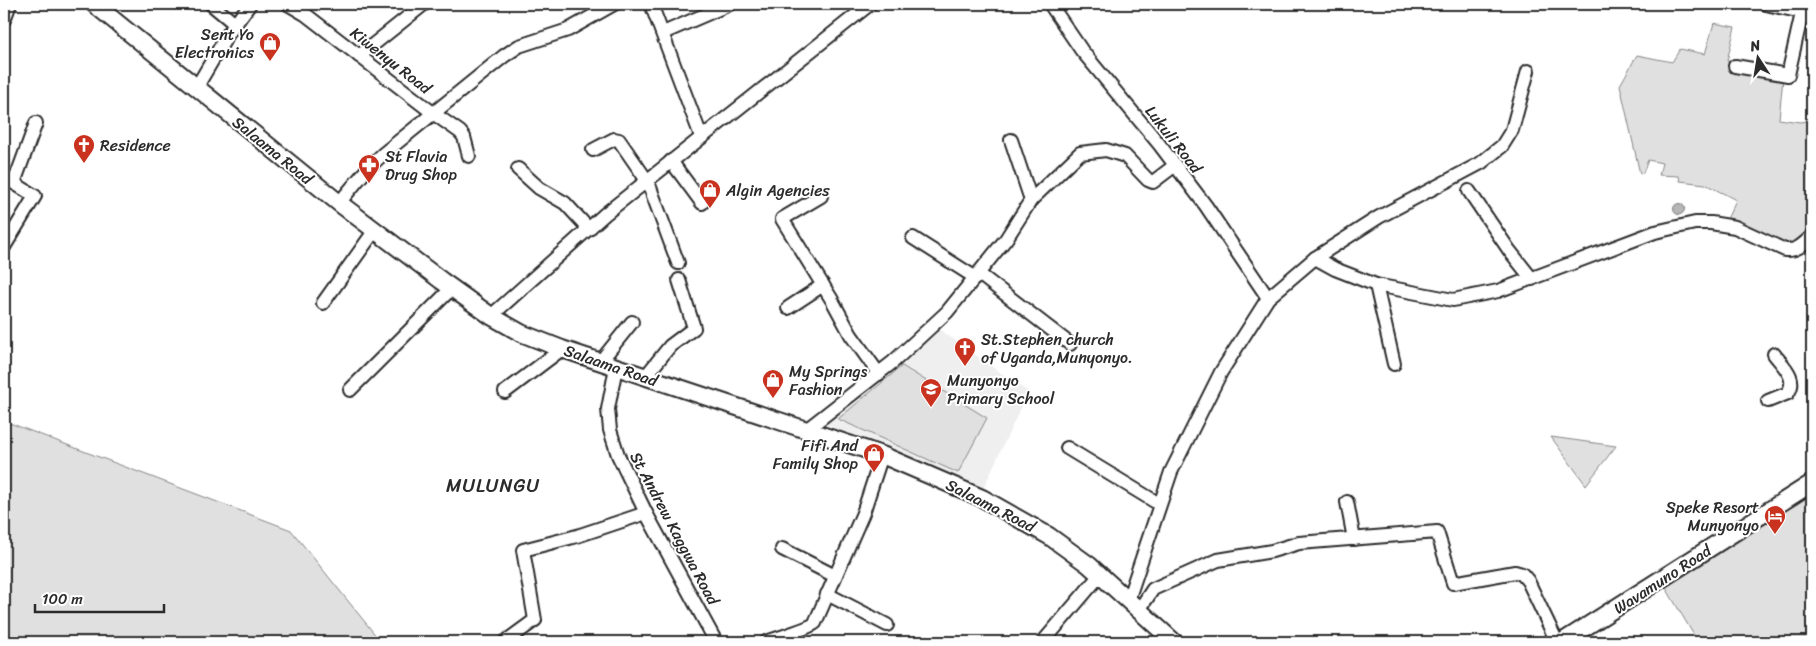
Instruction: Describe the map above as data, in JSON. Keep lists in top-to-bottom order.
{
  "streets": {
    "main road": ["Salaama Road", "Wavamuno Road"],
    "street": ["Kiwenyu Road", "Lukuli Road", "St Andrew Kaggwa Road"]
  },
  "crossings": [
    ["Salaama Road", "St Andrew Kaggwa Road"]
  ],
  "districts": ["MULUNGU"],
  "places": {
    "shop": [
      "Sent Yo Electronics",
      "Algin Agencies",
      "My Springs Fashion",
      "Fifi And Family Shop"
    ],
    "church": ["Residence", "St.Stephen church of Uganda,Munyonyo."],
    "pharmacy": ["St Flavia Drug Shop"],
    "school or university": ["Munyonyo Primary School"],
    "hotel": ["Speke Resort Munyonyo"]
  },
  "scale_bar": "100 m",
  "north": "top"
}
